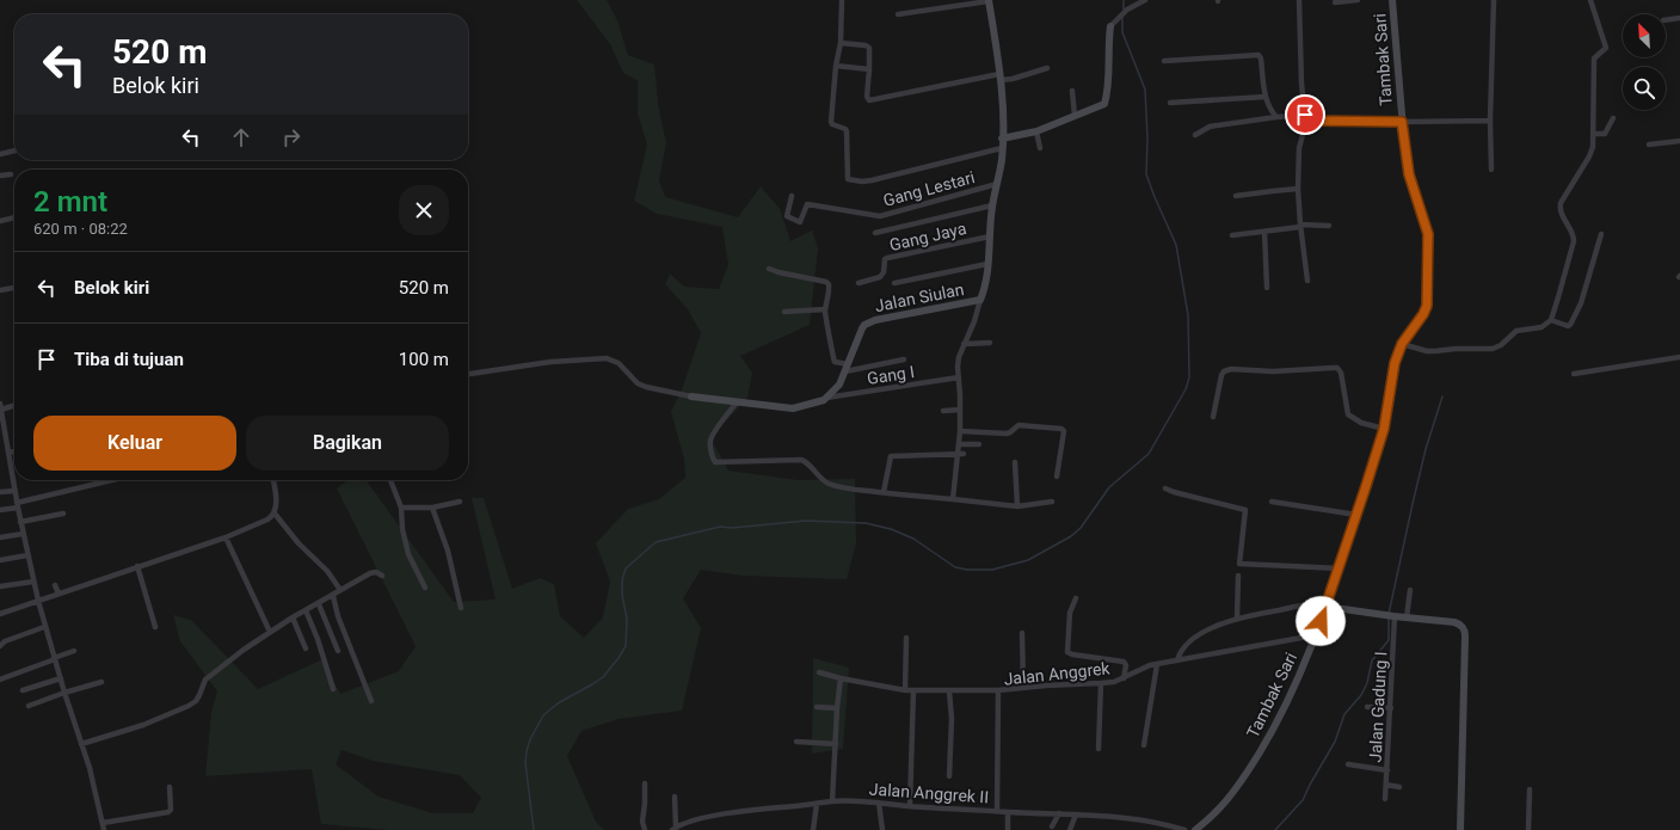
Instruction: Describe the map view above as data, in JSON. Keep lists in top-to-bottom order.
{
  "streets": {
    "street": [
      "Tambak Sari",
      "Gang Lestari",
      "Gang Jaya",
      "Jalan Siulan",
      "Gang I",
      "Jalan Anggrek",
      "Jalan Gadung I",
      "Jalan Anggrek II"
    ]
  },
  "crossings": [
    ["Tambak Sari", "Jalan Anggrek"],
    ["Gang Lestari", "Jalan Siulan"],
    ["Gang Jaya", "Jalan Siulan"],
    ["Jalan Siulan", "Gang I"],
    ["Jalan Anggrek", "Jalan Anggrek II"]
  ],
  "north": "top left",
  "page": {
    "turn": ["520 m", "Belok kiri"],
    "heading": ["2 mnt", "620 m · 08:22"],
    "list": [
      {
        "name": "Belok kiri",
        "value": "520 m"
      },
      {
        "name": "Tiba di tujuan",
        "value": "100 m"
      }
    ],
    "buttons": ["Keluar", "Bagikan"]
  }
}
